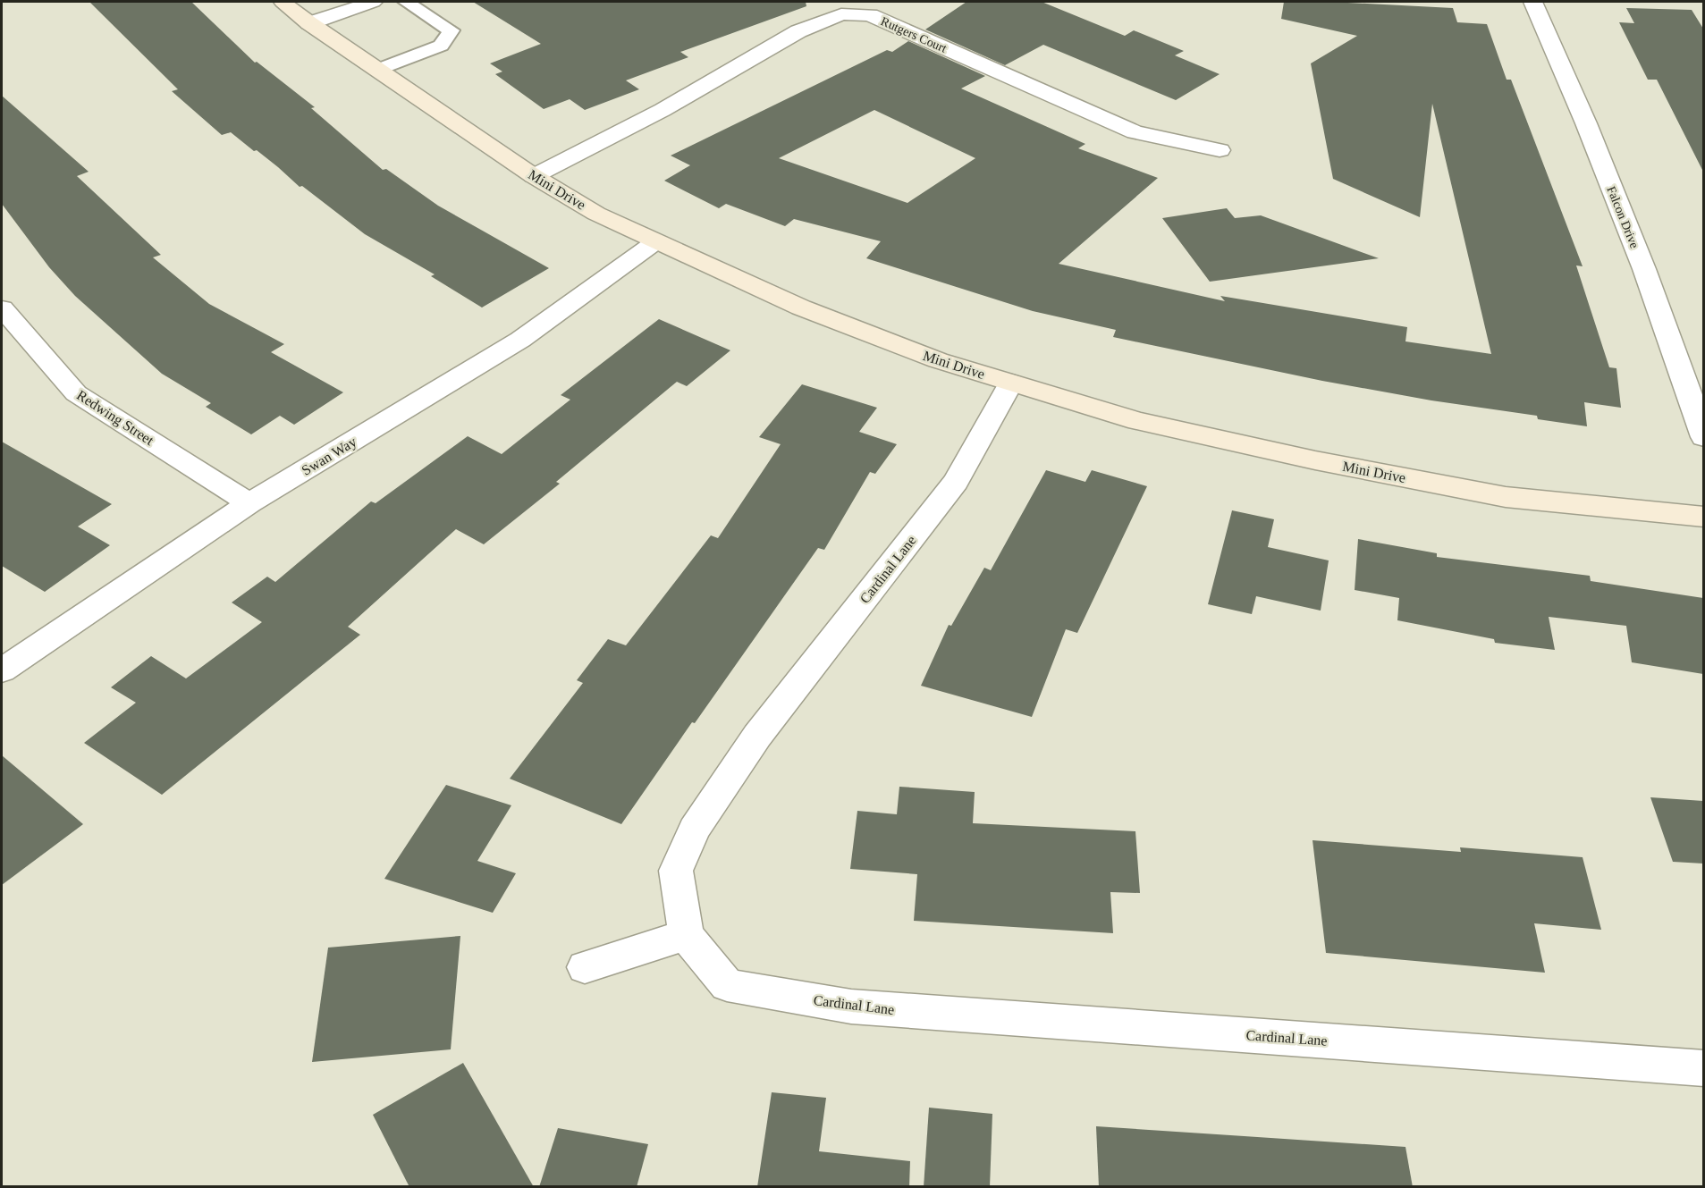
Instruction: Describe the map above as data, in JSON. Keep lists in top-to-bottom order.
{
  "streets": {
    "street": [
      "Rutgers Court",
      "Mini Drive",
      "Falcon Drive",
      "Redwing Street",
      "Swan Way",
      "Cardinal Lane"
    ]
  },
  "crossings": [
    ["Rutgers Court", "Mini Drive"],
    ["Mini Drive", "Swan Way"],
    ["Mini Drive", "Cardinal Lane"],
    ["Redwing Street", "Swan Way"]
  ]
}
